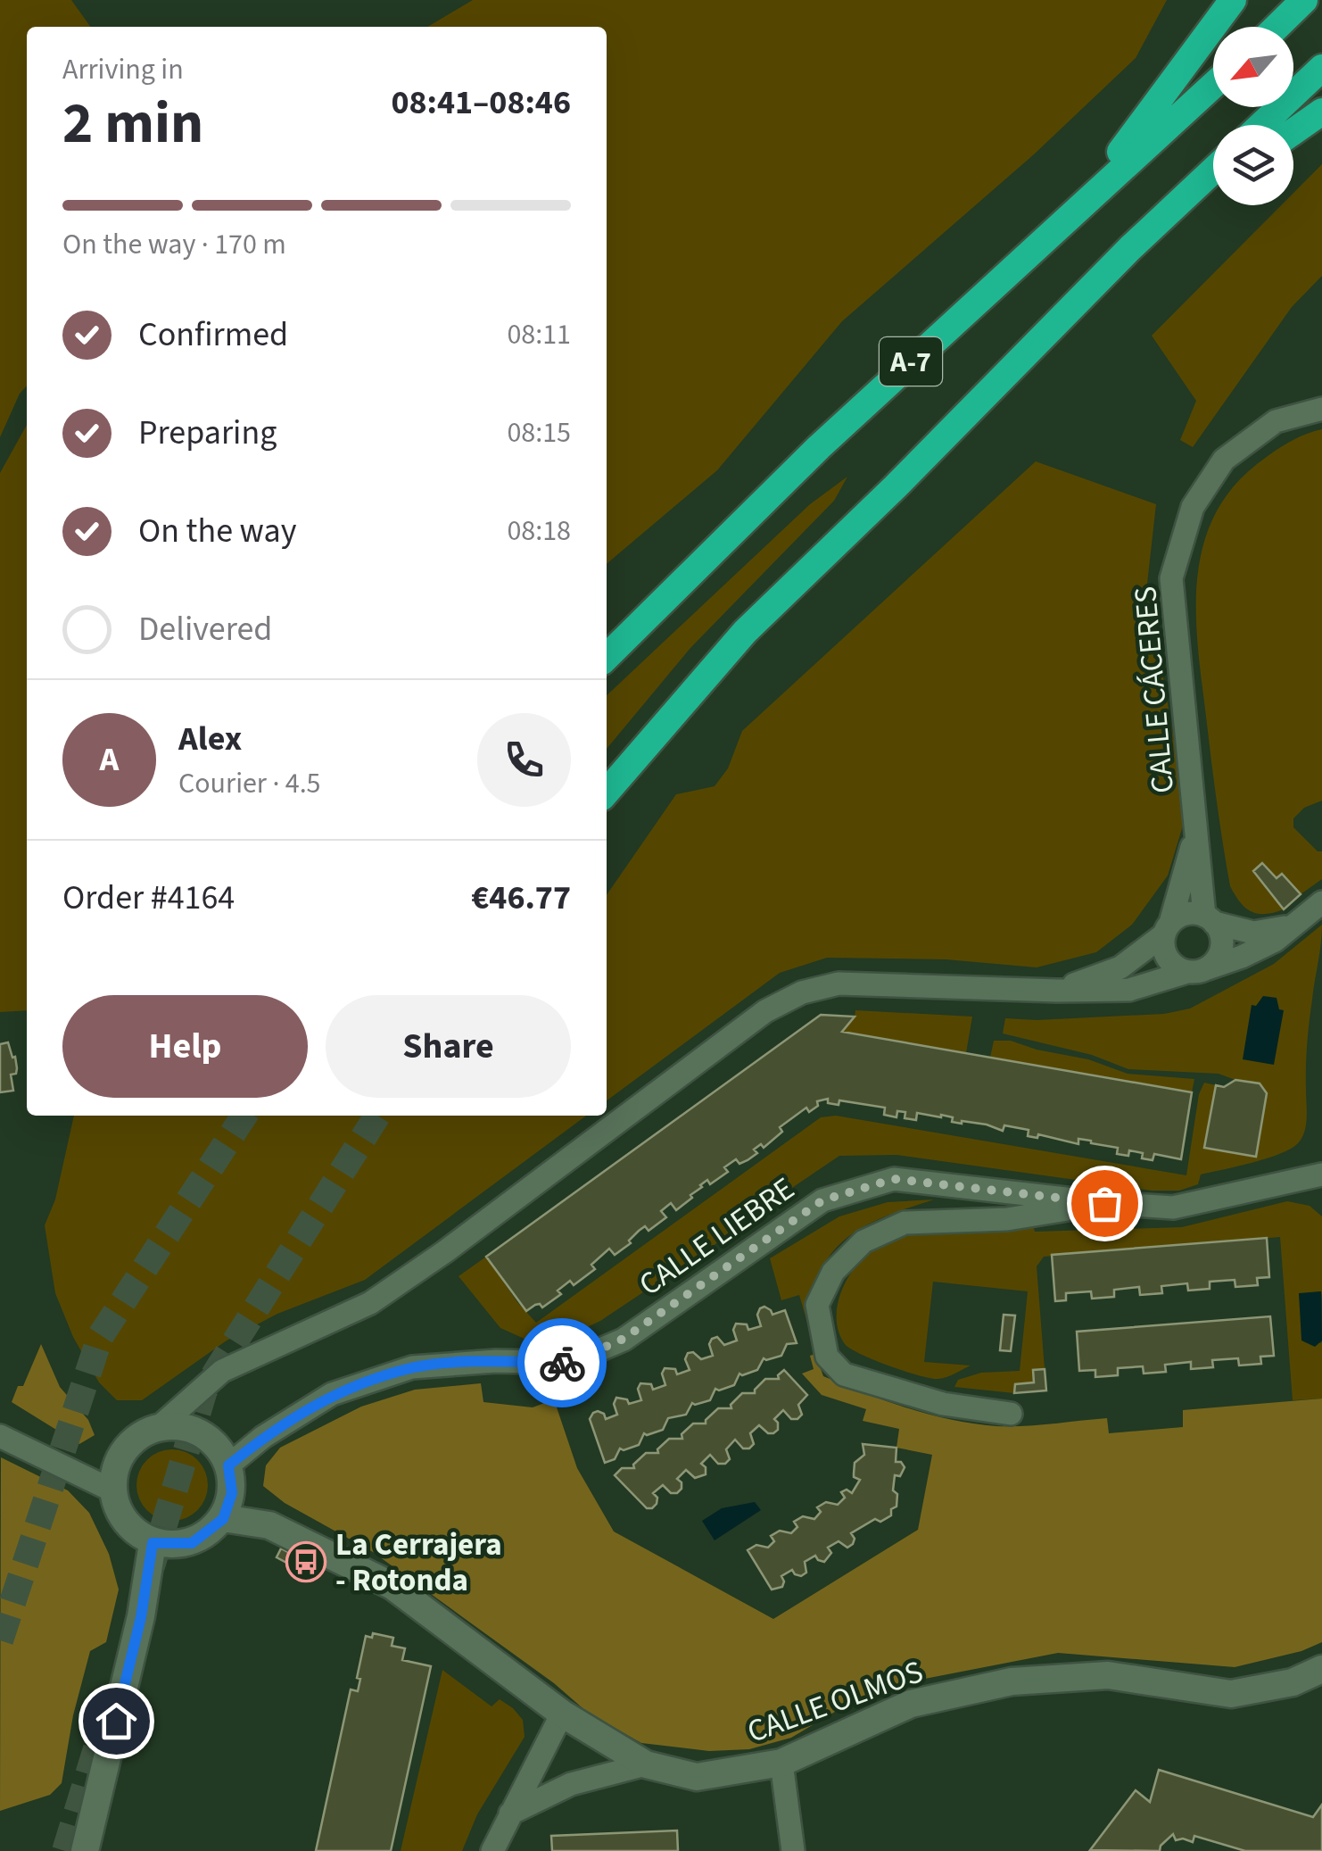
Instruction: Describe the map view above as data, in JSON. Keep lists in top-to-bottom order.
{
  "streets": {
    "highway": ["A-7"],
    "street": ["CALLE CÁCERES", "CALLE LIEBRE", "CALLE OLMOS"]
  },
  "crossings": [
    ["CALLE LIEBRE", "CALLE OLMOS"]
  ],
  "places": {
    "bus stop": ["La Cerrajera - Rotonda"]
  },
  "north": "bottom left",
  "page": {
    "heading": ["2 min", "Arriving in", "08:41–08:46"],
    "panel": [
      "Alex",
      "Courier · 4.5",
      "Order #4164",
      "€46.77"
    ],
    "bar": "On the way · 170 m",
    "list": [
      ["Confirmed", "08:11"],
      ["Preparing", "08:15"],
      ["On the way", "08:18"],
      "Delivered"
    ],
    "round": "A",
    "buttons": ["Help", "Share"]
  }
}
